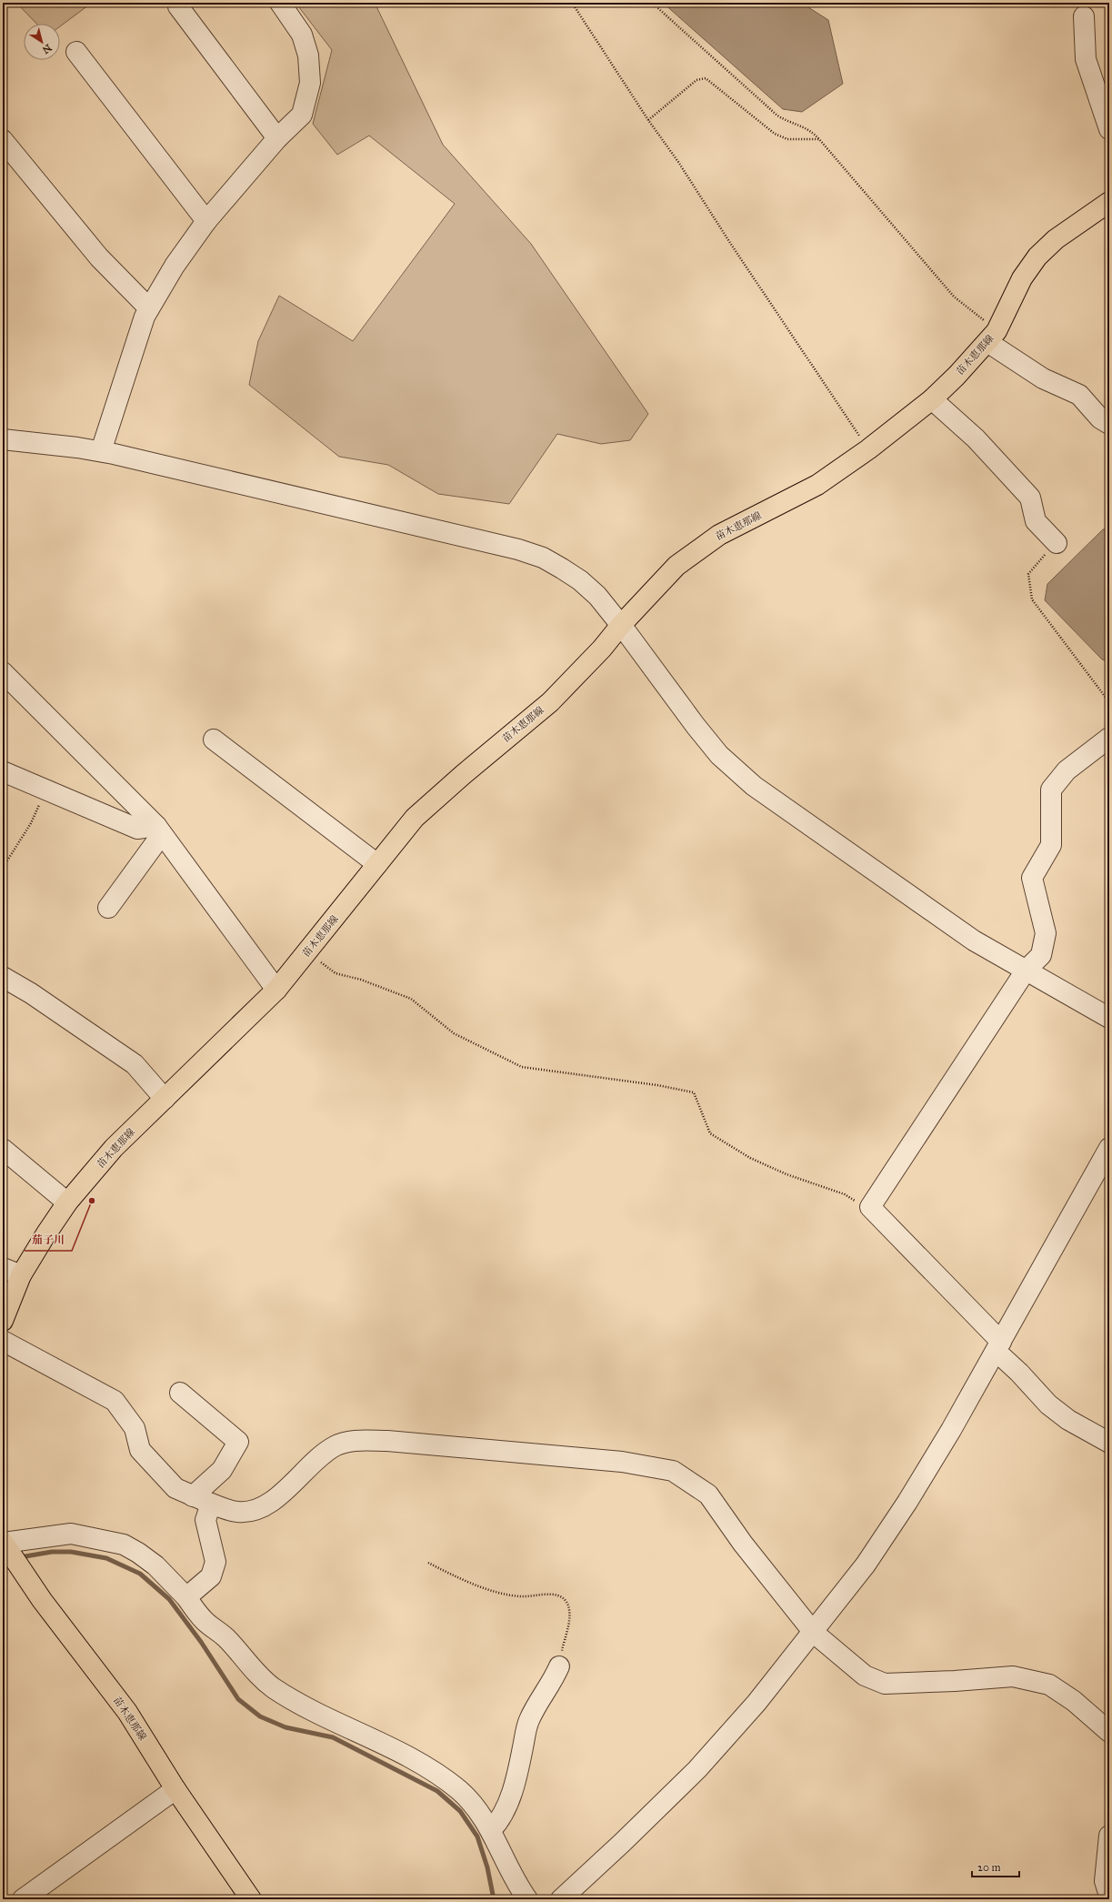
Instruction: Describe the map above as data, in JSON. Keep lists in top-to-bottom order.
{
  "streets": {
    "main road": ["苗木恵那線"]
  },
  "places": ["茄子川"],
  "scale_bar": "20 m",
  "north": "bottom right"
}
